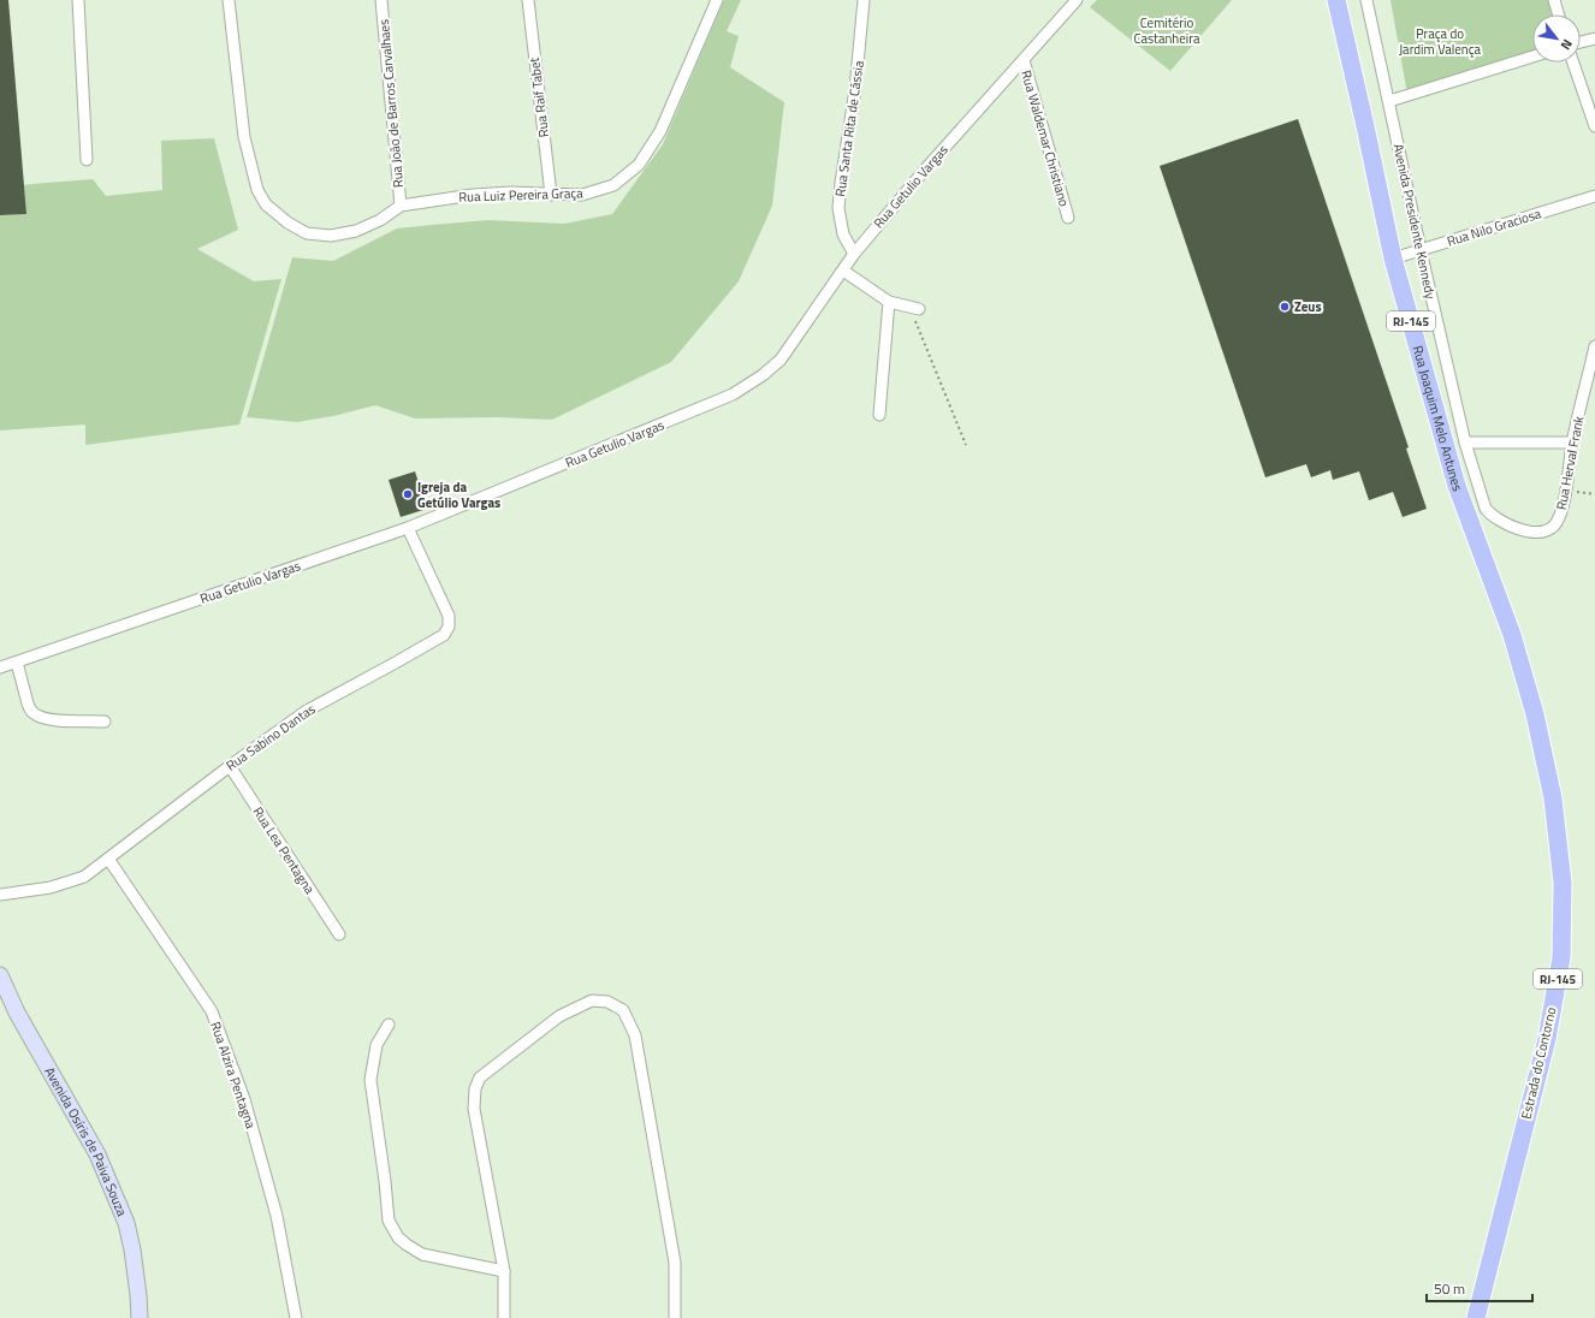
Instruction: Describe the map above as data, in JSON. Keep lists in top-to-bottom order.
{
  "streets": {
    "main road": ["RJ-145", "Rua Joaquim Melo Antunes", "Estrada do Contorno"],
    "street": [
      "Rua Raif Tabet",
      "Rua João de Barros Carvalhaes",
      "Rua Santa Rita de Cássia",
      "Rua Waldemar Christiano",
      "Rua Getulio Vargas",
      "Rua Luiz Pereira Graça",
      "Avenida Presidente Kennedy",
      "Rua Nilo Graciosa",
      "Rua Herval Frank",
      "Rua Sabino Dantas",
      "Rua Lea Pentagna",
      "Rua Alzira Pentagna",
      "Avenida Osíris de Paiva Souza"
    ]
  },
  "crossings": [
    ["Rua Raif Tabet", "Rua Luiz Pereira Graça"],
    ["Rua João de Barros Carvalhaes", "Rua Luiz Pereira Graça"],
    ["Rua Santa Rita de Cássia", "Rua Getulio Vargas"],
    ["Rua Waldemar Christiano", "Rua Getulio Vargas"],
    ["Rua Getulio Vargas", "Rua Sabino Dantas"],
    ["Avenida Presidente Kennedy", "Rua Nilo Graciosa"],
    ["Avenida Presidente Kennedy", "Rua Herval Frank"],
    ["Rua Nilo Graciosa", "Rua Joaquim Melo Antunes"],
    ["Rua Joaquim Melo Antunes", "Estrada do Contorno"],
    ["Rua Sabino Dantas", "Rua Lea Pentagna"],
    ["Rua Sabino Dantas", "Rua Alzira Pentagna"]
  ],
  "parks": ["Cemitério Castanheira", "Praça do Jardim Valença"],
  "places": ["Zeus", "Igreja da Getúlio Vargas"],
  "scale_bar": "50 m",
  "north": "bottom right"
}
